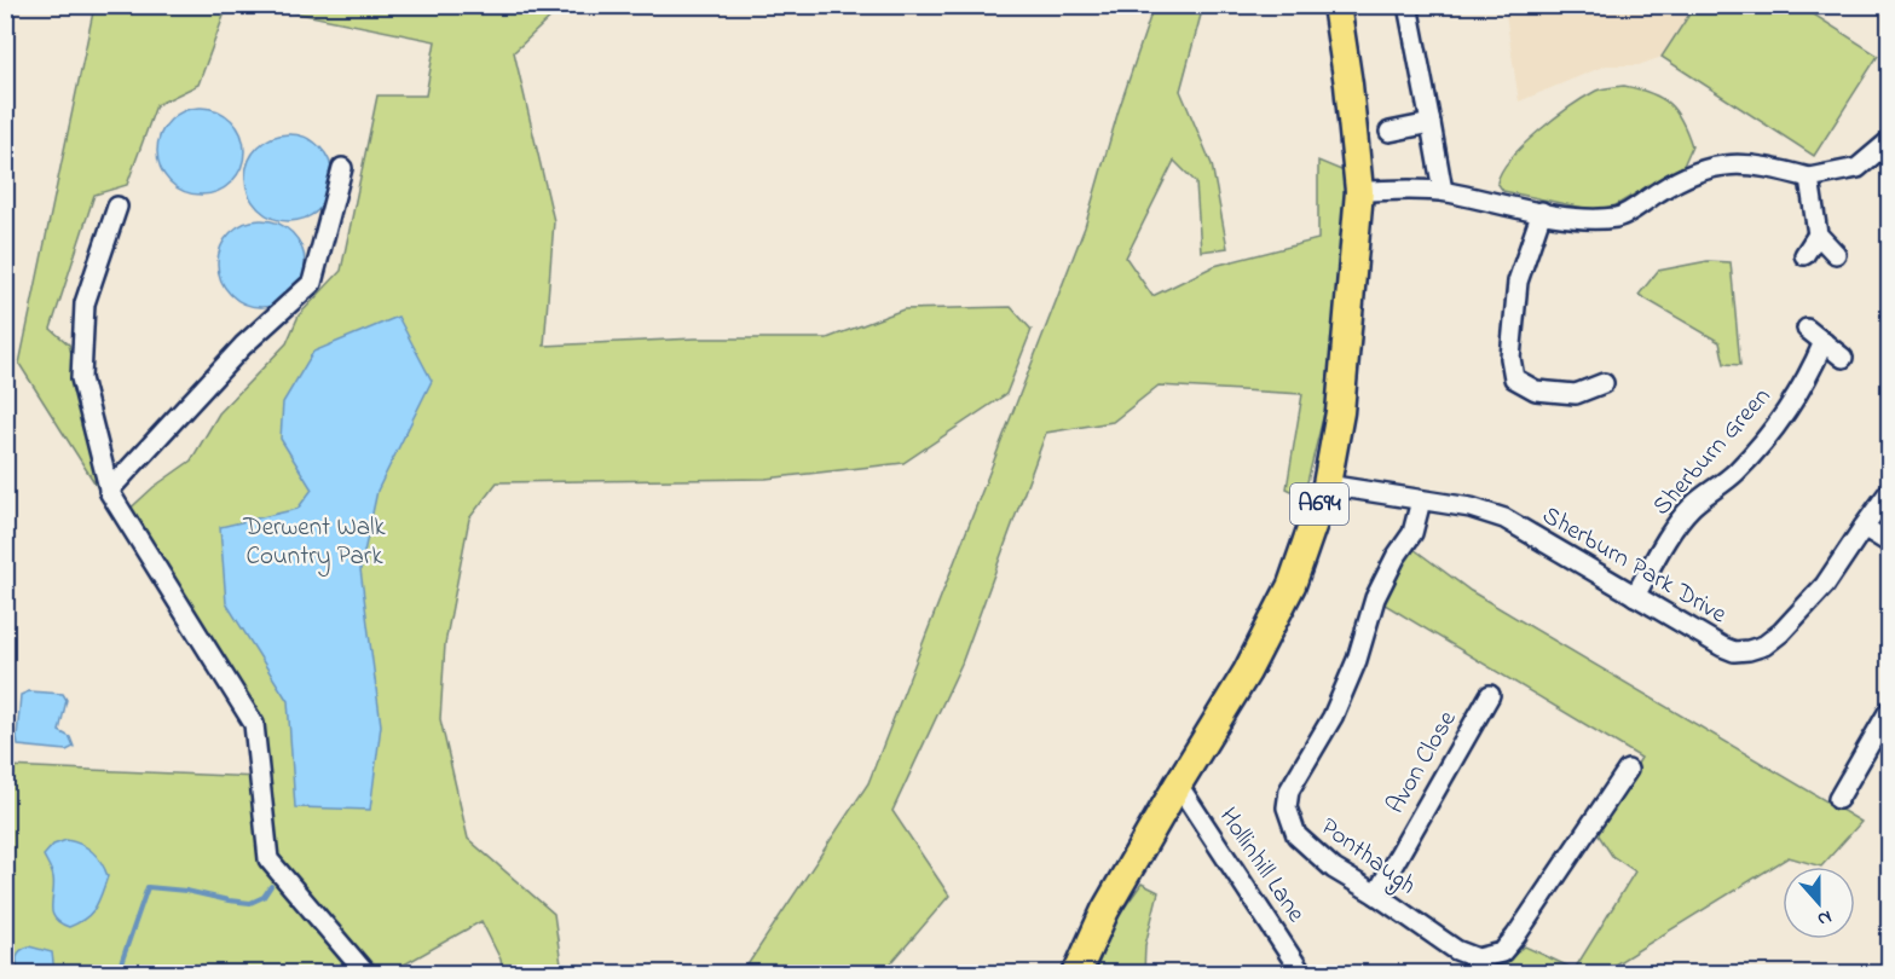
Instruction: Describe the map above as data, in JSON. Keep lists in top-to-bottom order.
{
  "streets": {
    "main road": ["A694"],
    "street": [
      "Sherburn Green",
      "Sherburn Park Drive",
      "Avon Close",
      "Ponthaugh",
      "Hollinhill Lane"
    ]
  },
  "crossings": [
    ["Sherburn Green", "Sherburn Park Drive"],
    ["A694", "Sherburn Park Drive"],
    ["A694", "Hollinhill Lane"],
    ["Sherburn Park Drive", "Ponthaugh"],
    ["Avon Close", "Ponthaugh"]
  ],
  "parks": ["Derwent Walk Country Park"],
  "north": "bottom"
}
